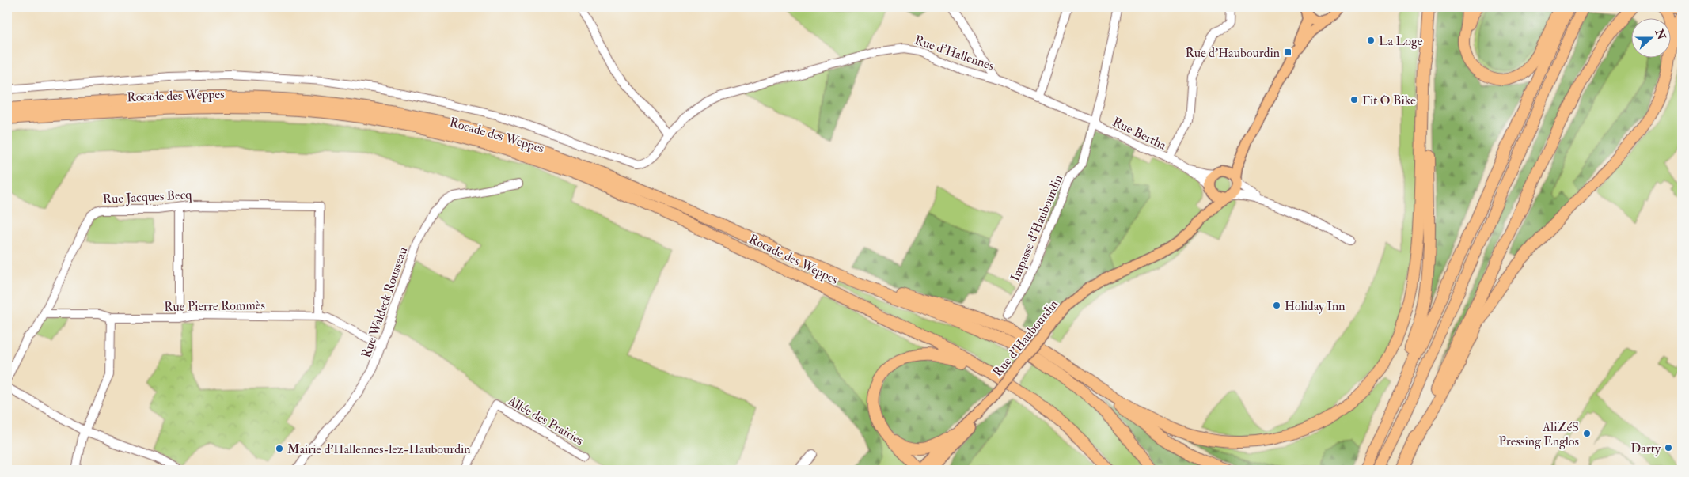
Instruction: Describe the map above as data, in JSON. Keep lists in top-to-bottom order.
{
  "streets": {
    "highway": ["Rocade des Weppes"],
    "main road": ["Rue d'Haubourdin"],
    "street": [
      "Rue d'Hallennes",
      "Rue Bertha",
      "Rue Jacques Becq",
      "Impasse d'Haubourdin",
      "Rue Waldeck Rousseau",
      "Rue Pierre Rommès",
      "Allée des Prairies"
    ]
  },
  "crossings": [
    ["Rue d'Hallennes", "Rue Bertha"],
    ["Rue d'Hallennes", "Impasse d'Haubourdin"],
    ["Rue Bertha", "Impasse d'Haubourdin"],
    ["Rue Bertha", "Rue d'Haubourdin"],
    ["Rue Jacques Becq", "Rue Pierre Rommès"],
    ["Rue Waldeck Rousseau", "Rue Pierre Rommès"]
  ],
  "places": {
    "other": [
      "La Loge",
      "Fit O Bike",
      "Holiday Inn",
      "AliZéS Pressing Englos",
      "Darty",
      "Mairie d'Hallennes-lez-Haubourdin"
    ],
    "transit": ["Rue d'Haubourdin"]
  },
  "north": "right"
}
